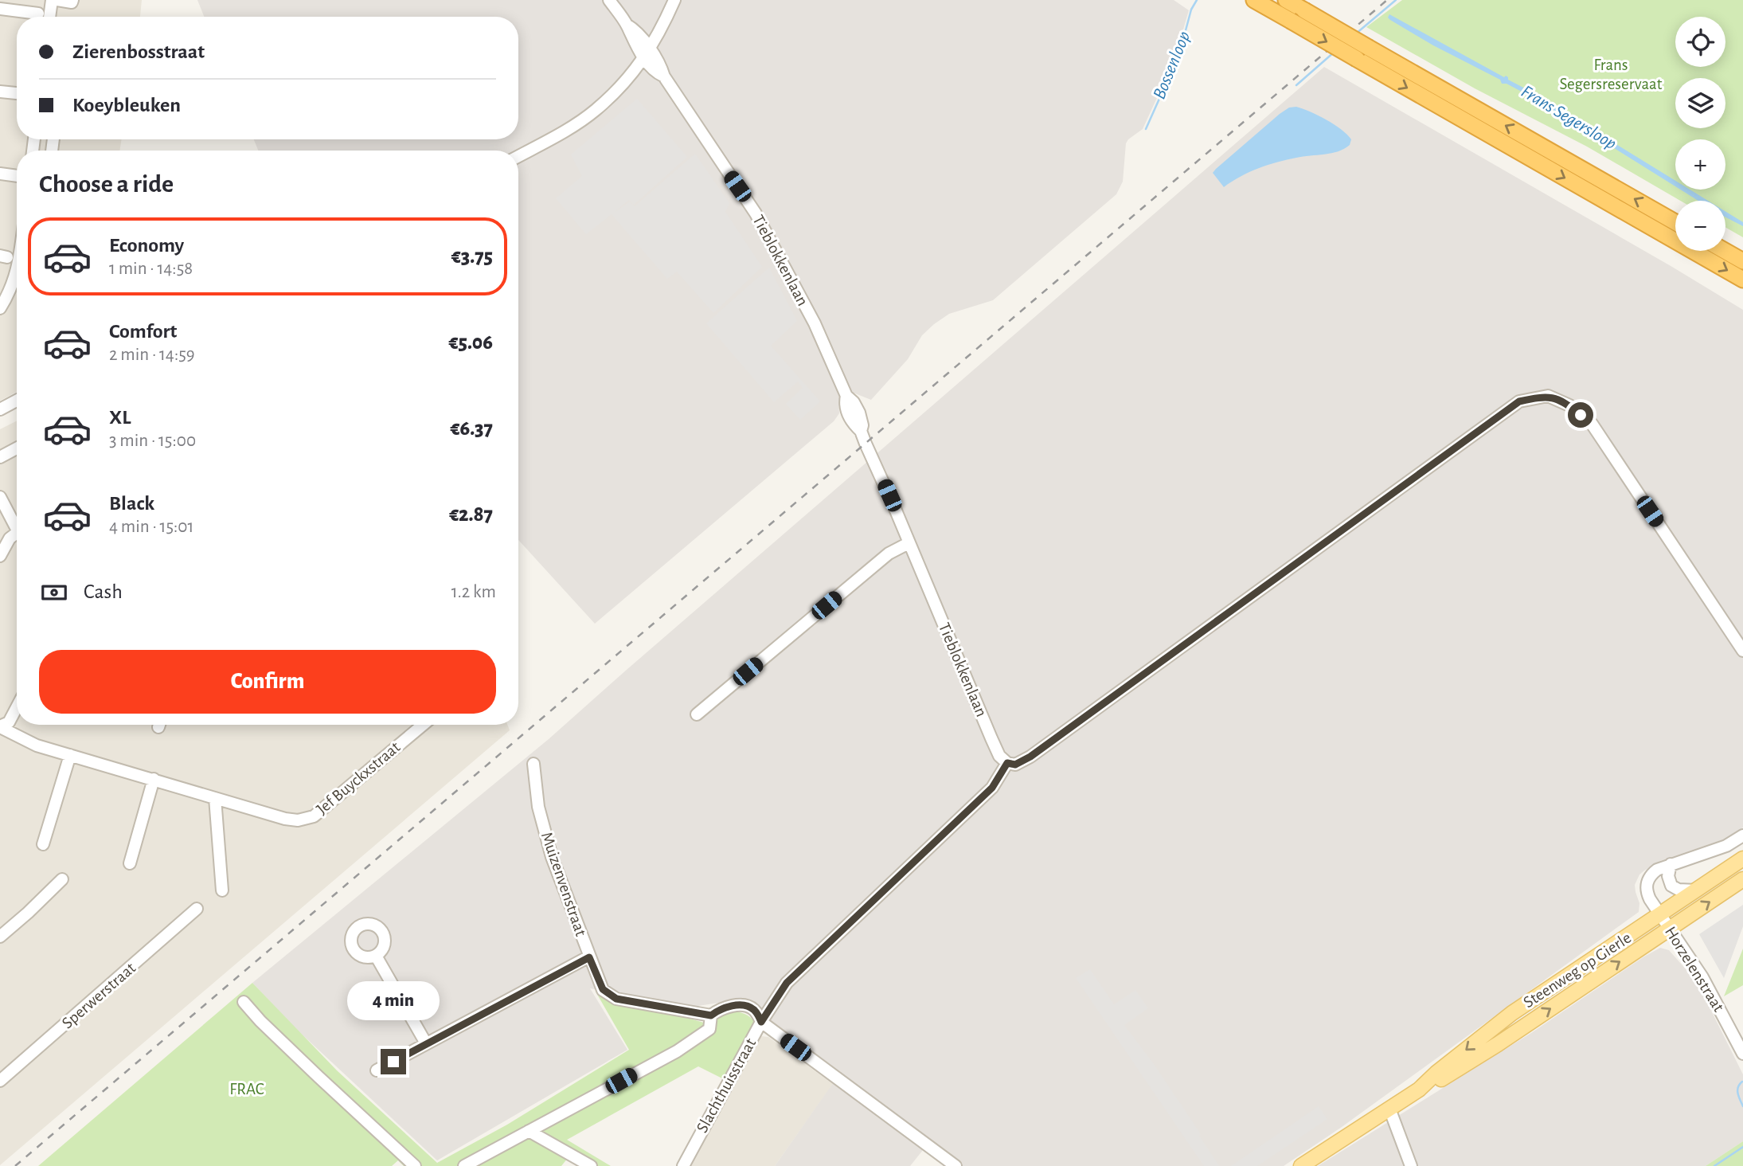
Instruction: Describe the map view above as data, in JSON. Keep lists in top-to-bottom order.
{
  "streets": {
    "main road": ["Steenweg op Gierle"],
    "street": [
      "Tieblokkenlaan",
      "Jef Buyckxstraat",
      "Muizenvenstraat",
      "Horzelenstraat",
      "Sperwerstraat",
      "Slachthuisstraat"
    ]
  },
  "crossings": [
    ["Tieblokkenlaan", "Slachthuisstraat"],
    ["Horzelenstraat", "Steenweg op Gierle"]
  ],
  "water": ["Bossenloop", "Frans Segersloop"],
  "parks": ["Frans Segersreservaat", "FRAC"],
  "page": {
    "map_buttons": ["+", "−"],
    "banner": ["Zierenbosstraat", "Koeybleuken"],
    "heading": "Choose a ride",
    "list": [
      {
        "name": "Economy",
        "note": "1 min · 14:58",
        "value": "€3.75"
      },
      {
        "name": "Comfort",
        "note": "2 min · 14:59",
        "value": "€5.06"
      },
      {
        "name": "XL",
        "note": "3 min · 15:00",
        "value": "€6.37"
      },
      {
        "name": "Black",
        "note": "4 min · 15:01",
        "value": "€2.87"
      }
    ],
    "pay": ["Cash", "1.2 km"],
    "buttons": "Confirm",
    "bubble": "4 min"
  }
}
